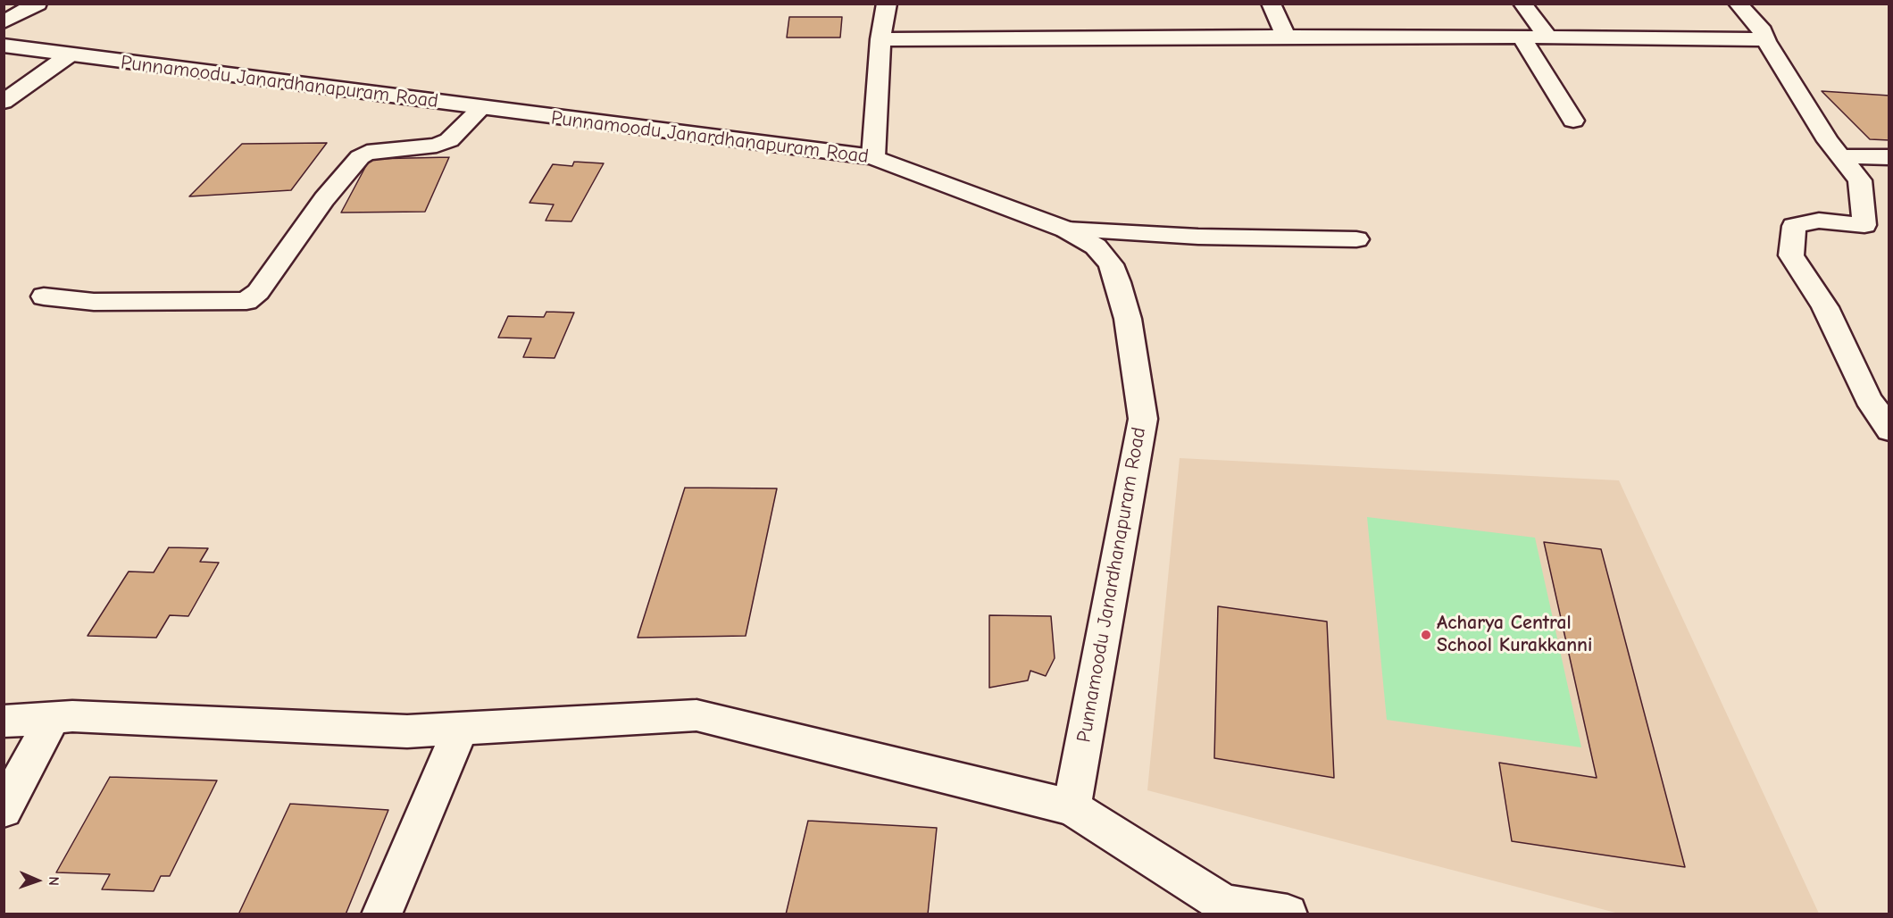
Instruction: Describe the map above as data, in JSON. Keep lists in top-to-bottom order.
{
  "streets": {
    "street": ["Punnamoodu Janardhanapuram Road"]
  },
  "places": ["Acharya Central School Kurakkanni"],
  "north": "right"
}
